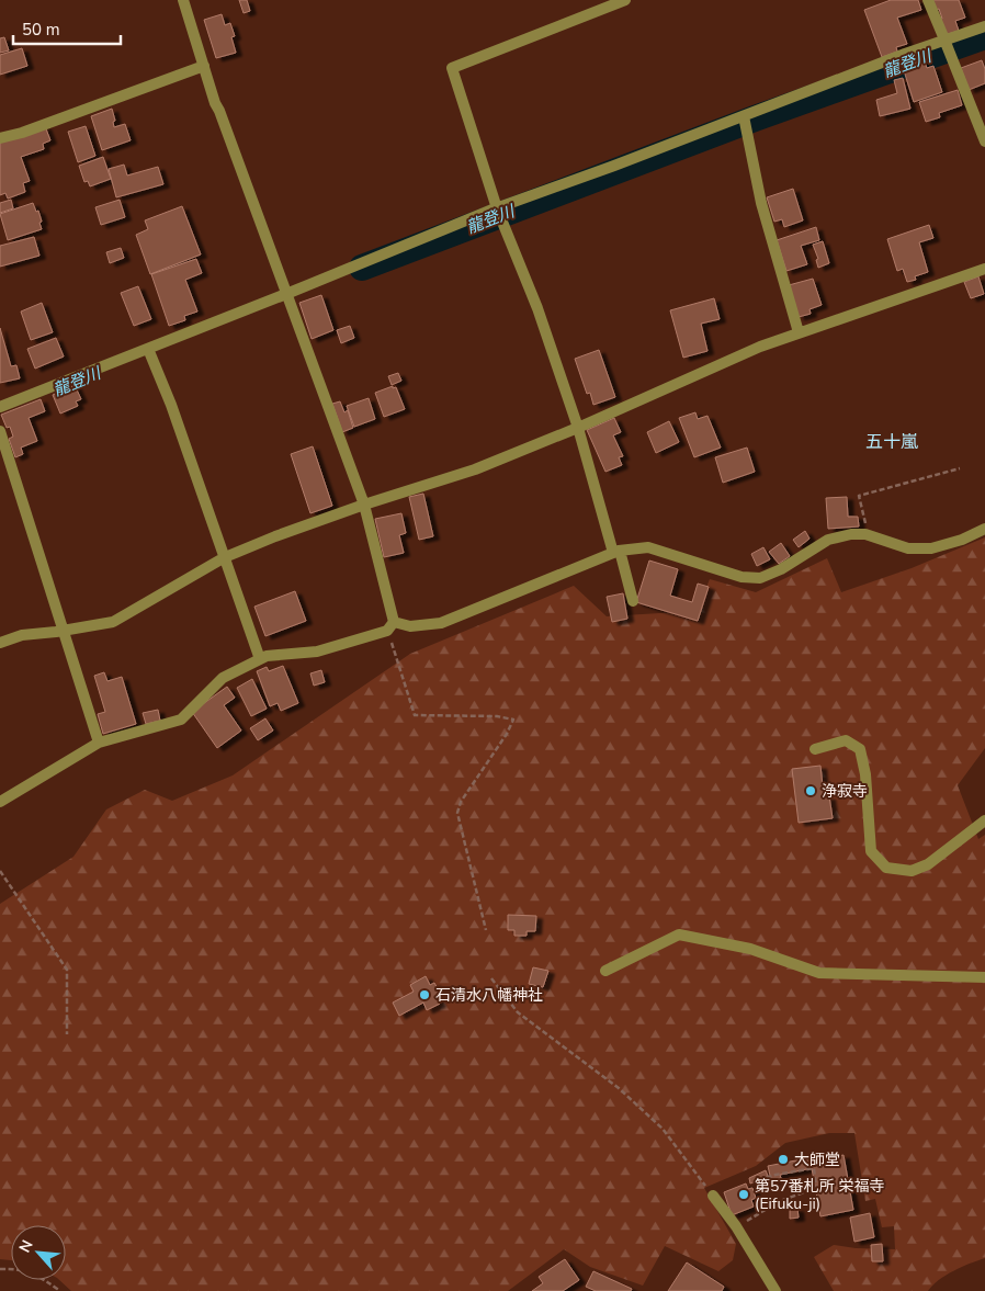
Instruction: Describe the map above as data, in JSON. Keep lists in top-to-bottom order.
{
  "districts": ["五十嵐"],
  "water": ["龍登川"],
  "places": [
    "浄寂寺",
    "石清水八幡神社",
    "大師堂",
    "第57番札所 栄福寺 (Eifuku-ji)"
  ],
  "scale_bar": "50 m",
  "north": "top left"
}
